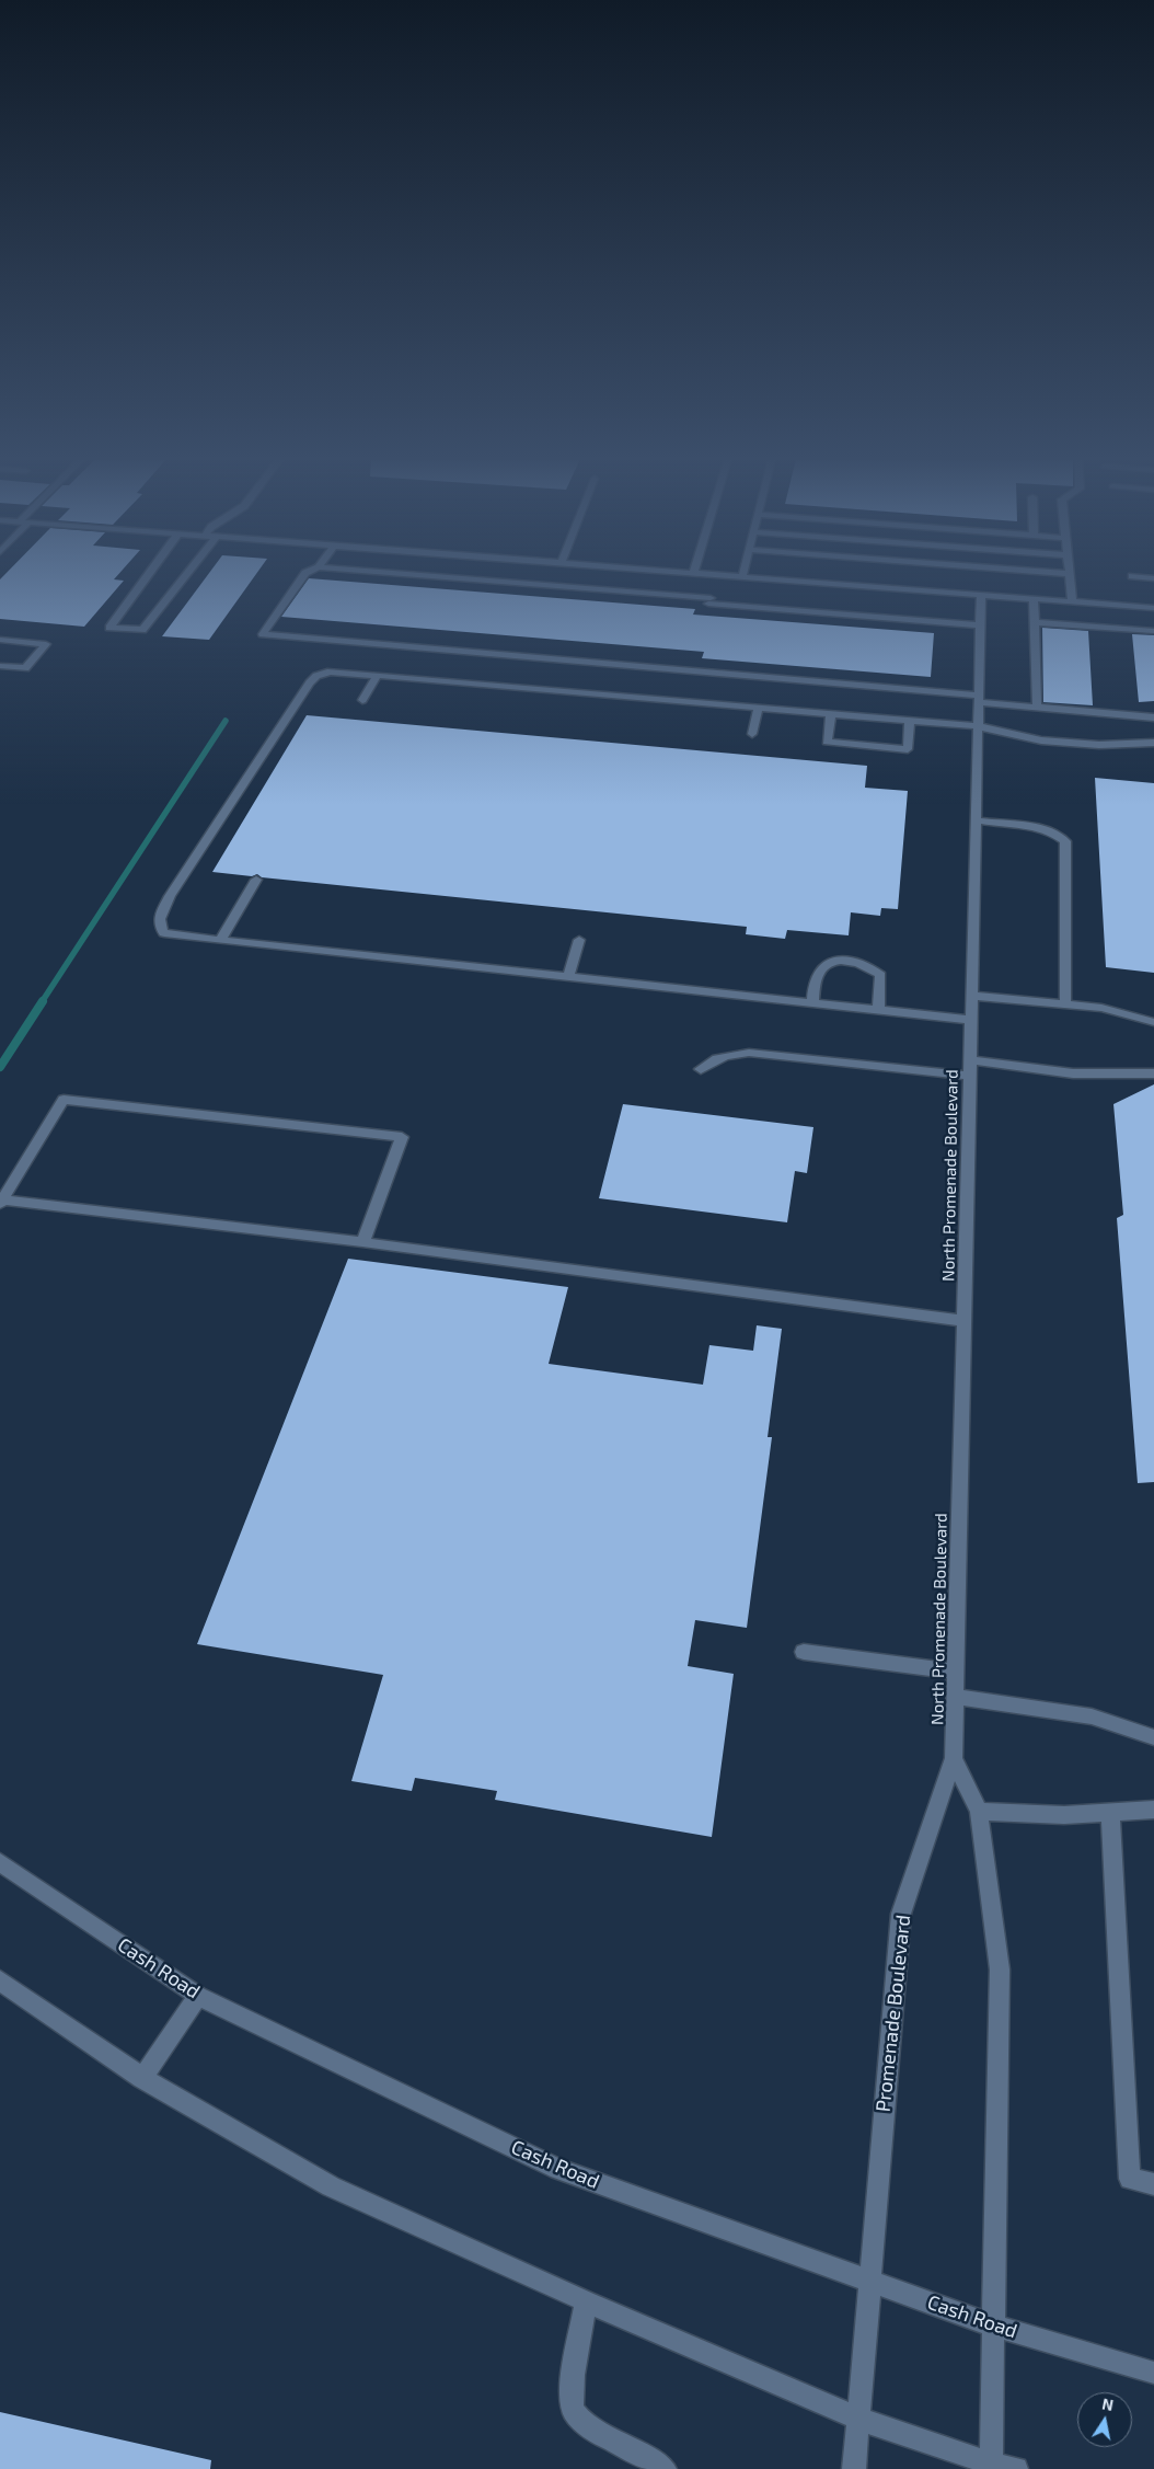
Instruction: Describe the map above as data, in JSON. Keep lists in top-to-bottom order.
{
  "streets": {
    "street": ["North Promenade Boulevard", "Cash Road", "Promenade Boulevard"]
  },
  "crossings": [
    ["North Promenade Boulevard", "Promenade Boulevard"],
    ["Cash Road", "Promenade Boulevard"]
  ],
  "north": "top"
}
